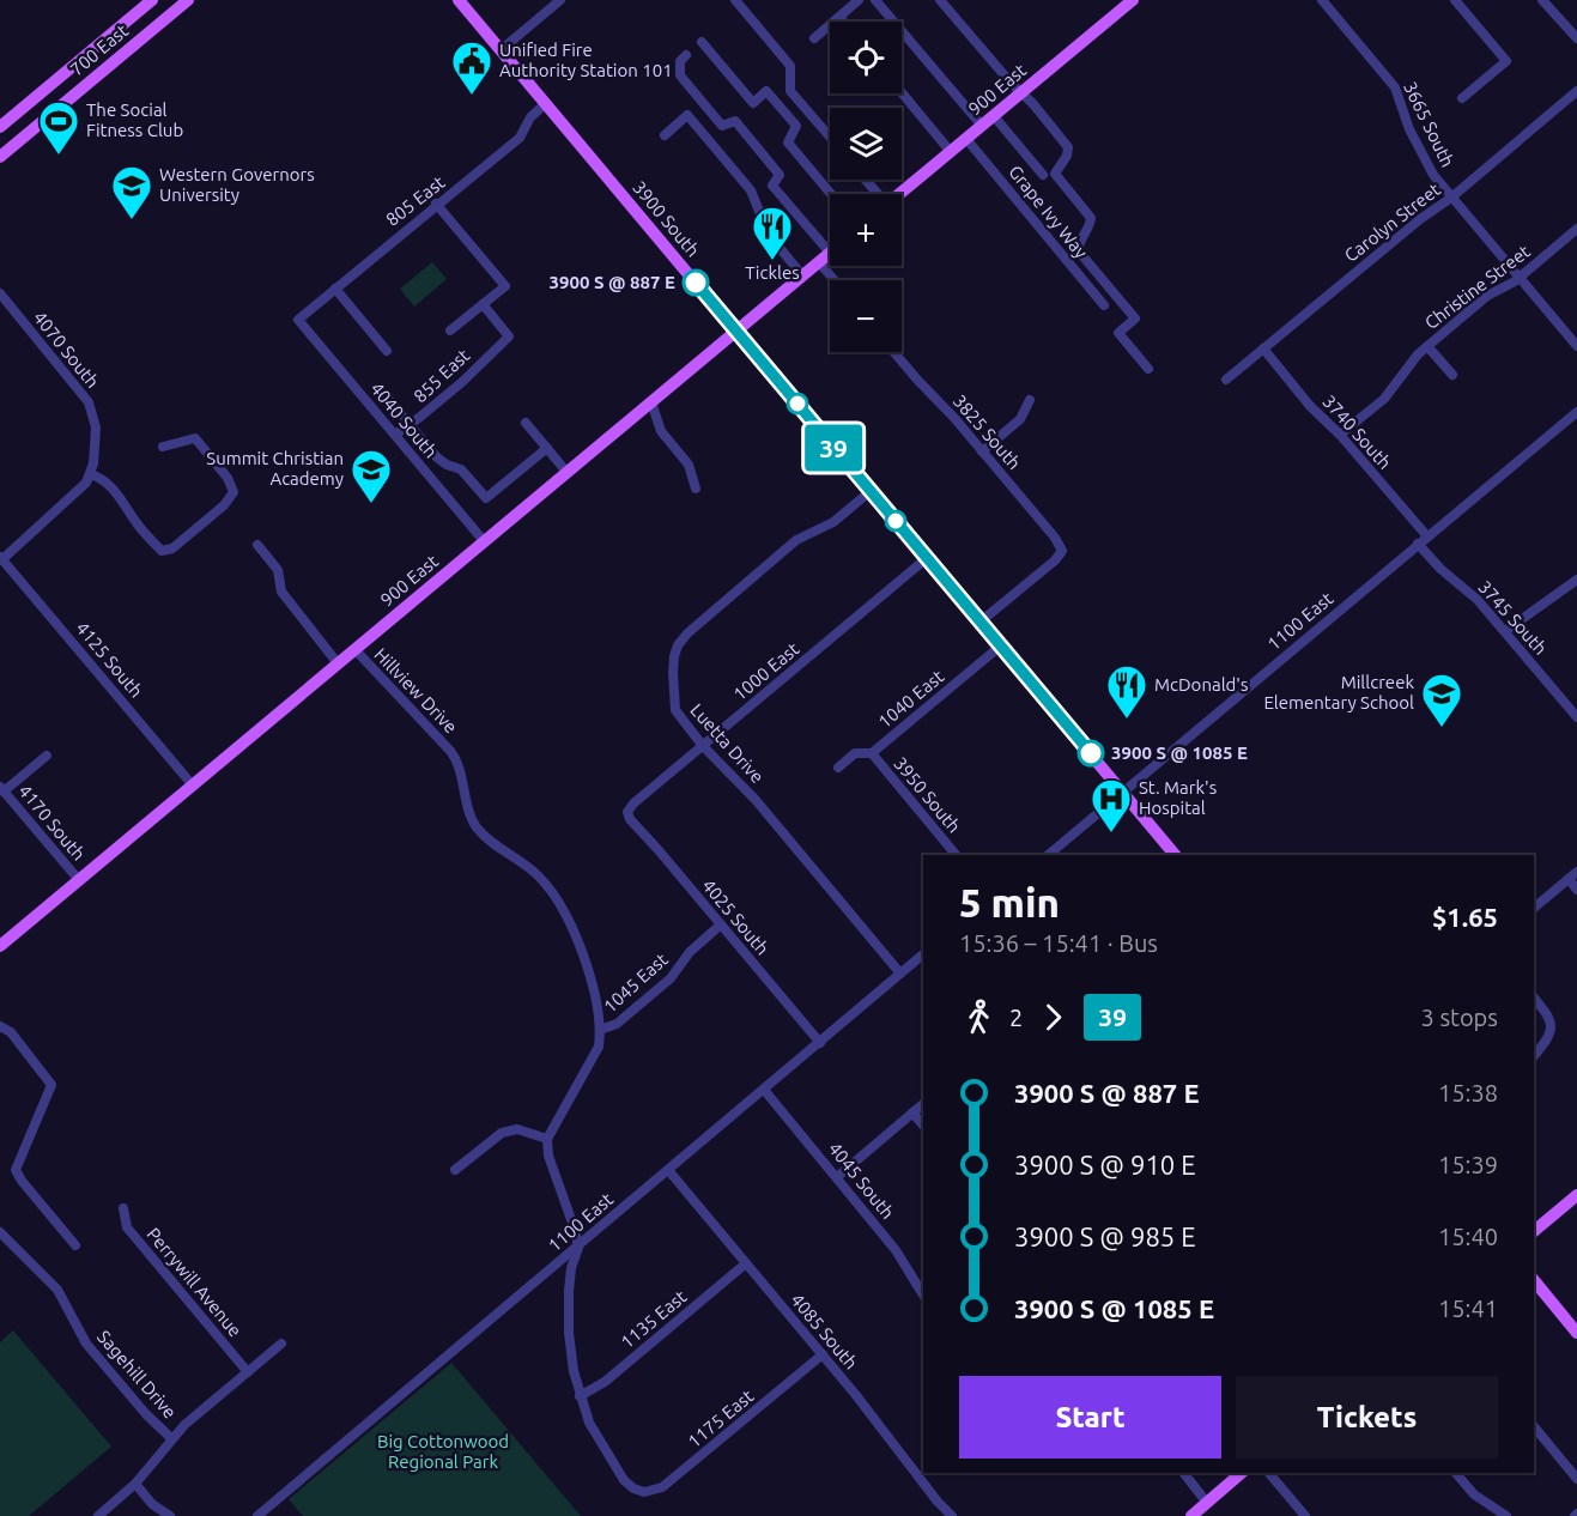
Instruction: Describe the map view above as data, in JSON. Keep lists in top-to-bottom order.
{
  "streets": {
    "main road": ["700 East", "900 East", "3900 South"],
    "street": [
      "3665 South",
      "805 East",
      "Grape Ivy Way",
      "Carolyn Street",
      "Christine Street",
      "4070 South",
      "855 East",
      "4040 South",
      "3825 South",
      "3740 South",
      "3745 South",
      "1100 East",
      "4125 South",
      "1000 East",
      "Hillview Drive",
      "1040 East",
      "Luetta Drive",
      "3950 South",
      "4170 South",
      "4025 South",
      "1045 East",
      "4045 South",
      "Perrywill Avenue",
      "1135 East",
      "4085 South",
      "Sagehill Drive",
      "1175 East"
    ]
  },
  "crossings": [
    ["900 East", "Grape Ivy Way"],
    ["900 East", "3900 South"],
    ["900 East", "4040 South"],
    ["900 East", "4125 South"],
    ["900 East", "Hillview Drive"],
    ["900 East", "4170 South"],
    ["3665 South", "Carolyn Street"],
    ["3665 South", "Christine Street"],
    ["805 East", "3900 South"],
    ["805 East", "4040 South"],
    ["3900 South", "3825 South"],
    ["3900 South", "1100 East"],
    ["3900 South", "1000 East"],
    ["3900 South", "1040 East"],
    ["3900 South", "Luetta Drive"],
    ["Carolyn Street", "3740 South"],
    ["Christine Street", "3740 South"],
    ["855 East", "4040 South"],
    ["3740 South", "1100 East"],
    ["3745 South", "1100 East"],
    ["1100 East", "Luetta Drive"],
    ["1100 East", "4025 South"],
    ["1100 East", "4045 South"],
    ["1100 East", "4085 South"],
    ["1000 East", "Luetta Drive"],
    ["1000 East", "4025 South"],
    ["Hillview Drive", "1045 East"],
    ["1040 East", "3950 South"],
    ["4025 South", "1045 East"],
    ["1135 East", "4085 South"],
    ["1135 East", "1175 East"],
    ["4085 South", "1175 East"]
  ],
  "parks": ["Big Cottonwood Regional Park"],
  "places": {
    "public building": ["Unified Fire Authority Station 101"],
    "sports": ["The Social Fitness Club"],
    "school or university": ["Western Governors University", "Summit Christian Academy", "Millcreek Elementary School"],
    "restaurant": ["Tickles", "McDonald's"],
    "other": ["3900 S @ 887 E", "3900 S @ 1085 E"],
    "hospital": ["St. Mark's Hospital"]
  },
  "lines": ["bus line 39"],
  "page": {
    "on_map": "39",
    "map_buttons": ["+", "−"],
    "heading": ["5 min", "15:36 – 15:41 · Bus", "$1.65"],
    "legs": ["2", "39", "3 stops"],
    "list": [
      {
        "name": "3900 S @ 887 E",
        "value": "15:38"
      },
      {
        "name": "3900 S @ 910 E",
        "value": "15:39"
      },
      {
        "name": "3900 S @ 985 E",
        "value": "15:40"
      },
      {
        "name": "3900 S @ 1085 E",
        "value": "15:41"
      }
    ],
    "buttons": ["Start", "Tickets"]
  }
}
